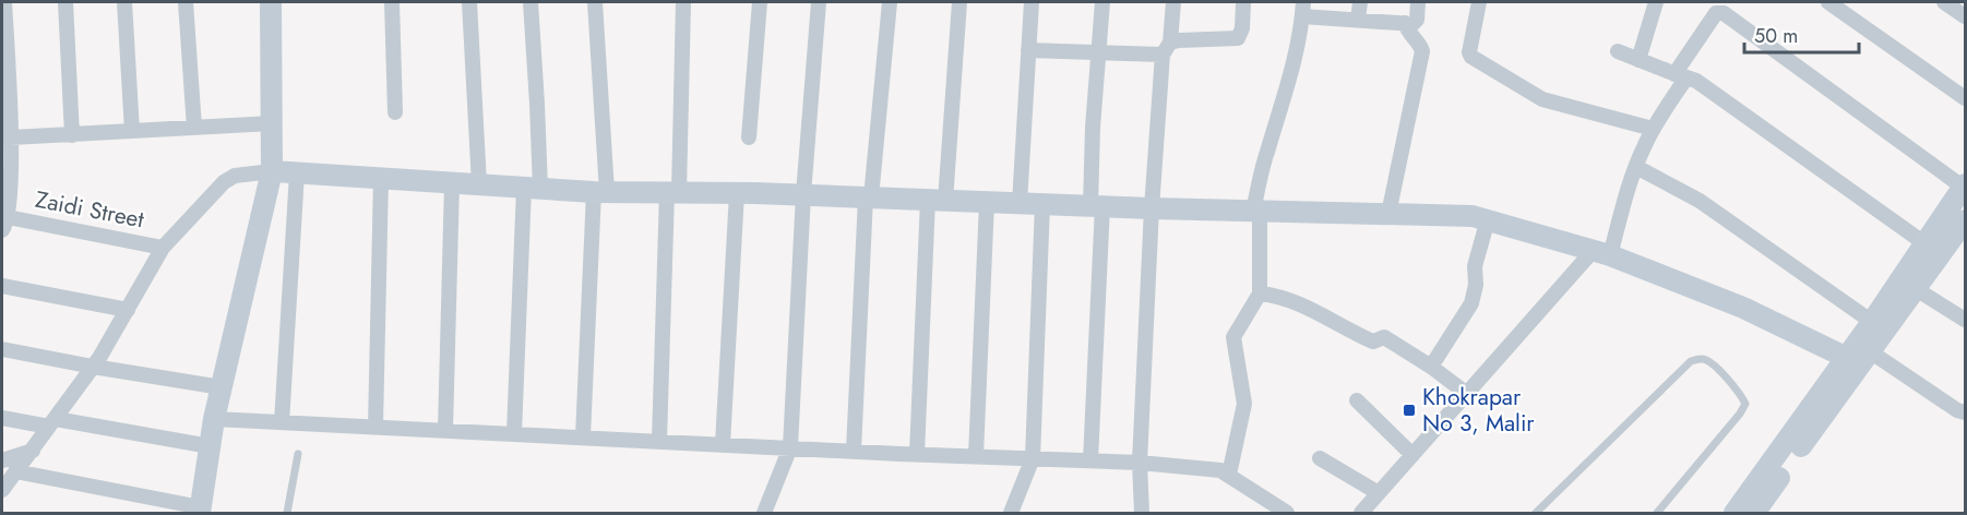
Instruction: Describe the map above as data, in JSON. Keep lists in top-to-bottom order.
{
  "streets": {
    "street": ["Zaidi Street"]
  },
  "places": {
    "transit": ["Khokrapar No 3, Malir"]
  },
  "scale_bar": "50 m"
}
